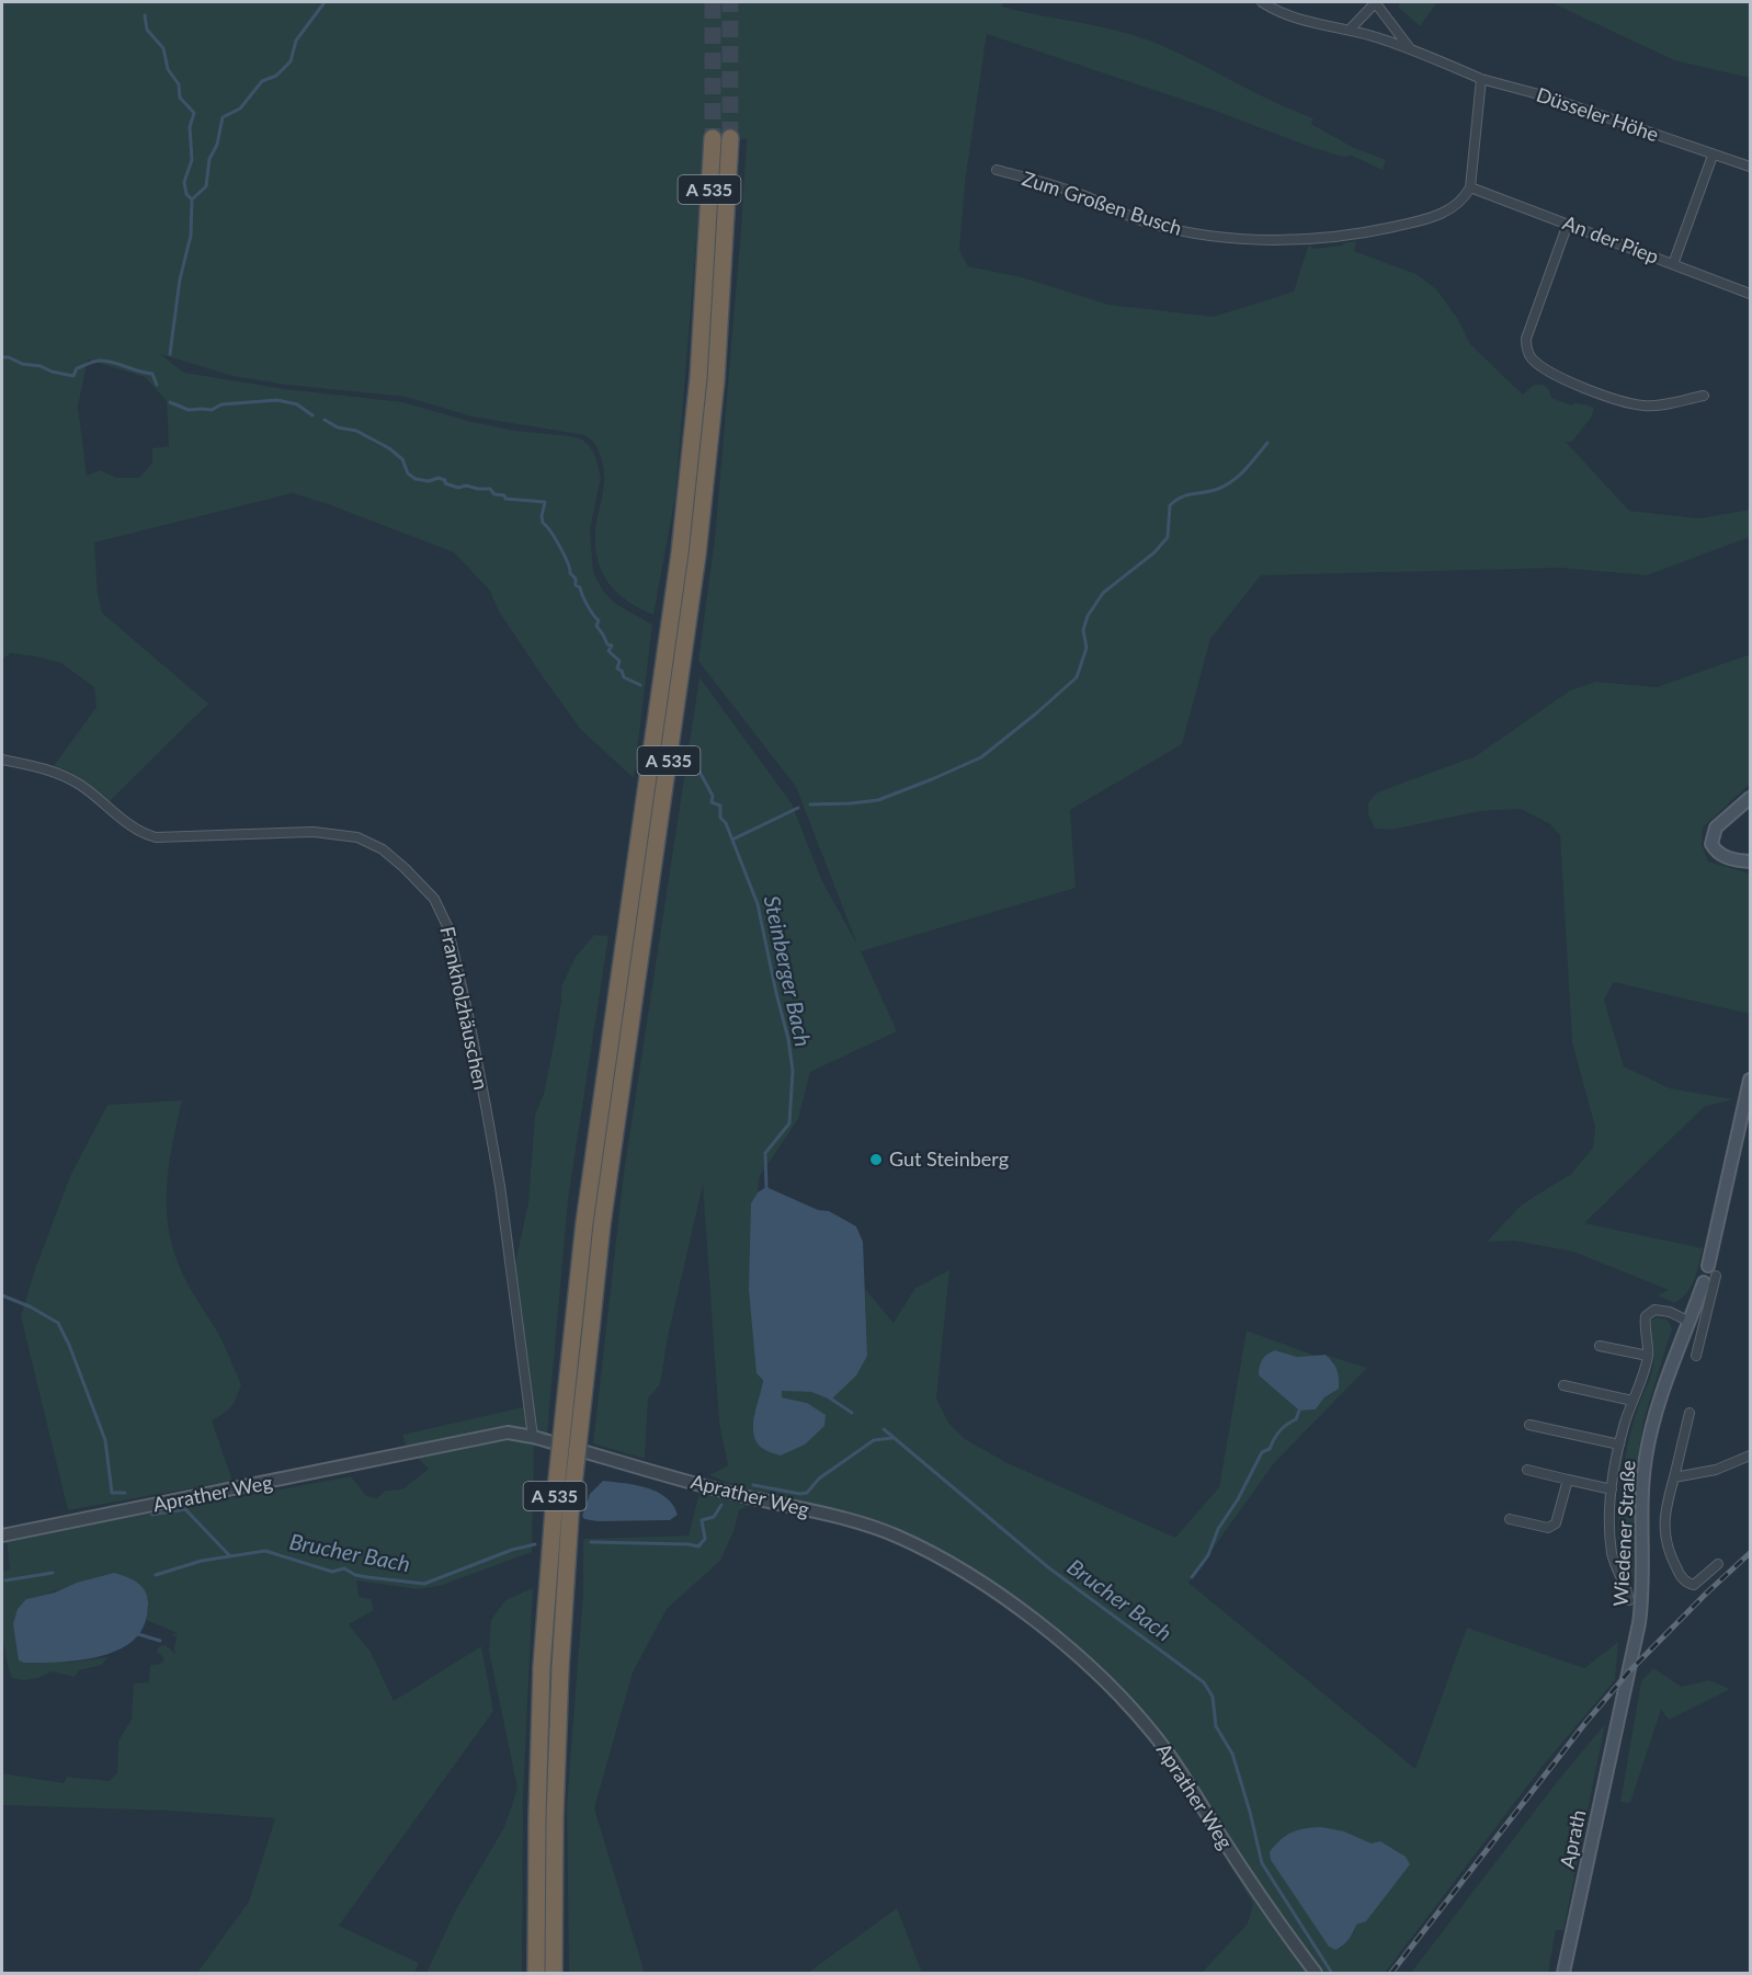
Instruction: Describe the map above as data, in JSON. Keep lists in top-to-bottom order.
{
  "streets": {
    "highway": ["A 535"],
    "main road": ["Wiedener Straße", "Aprath"],
    "street": [
      "Düsseler Höhe",
      "Zum Großen Busch",
      "An der Piep",
      "Frankholzhäuschen",
      "Aprather Weg"
    ]
  },
  "crossings": [
    ["Zum Großen Busch", "An der Piep"],
    ["Frankholzhäuschen", "Aprather Weg"],
    ["Wiedener Straße", "Aprath"]
  ],
  "water": ["Steinberger Bach", "Brucher Bach"],
  "places": ["Gut Steinberg"]
}
